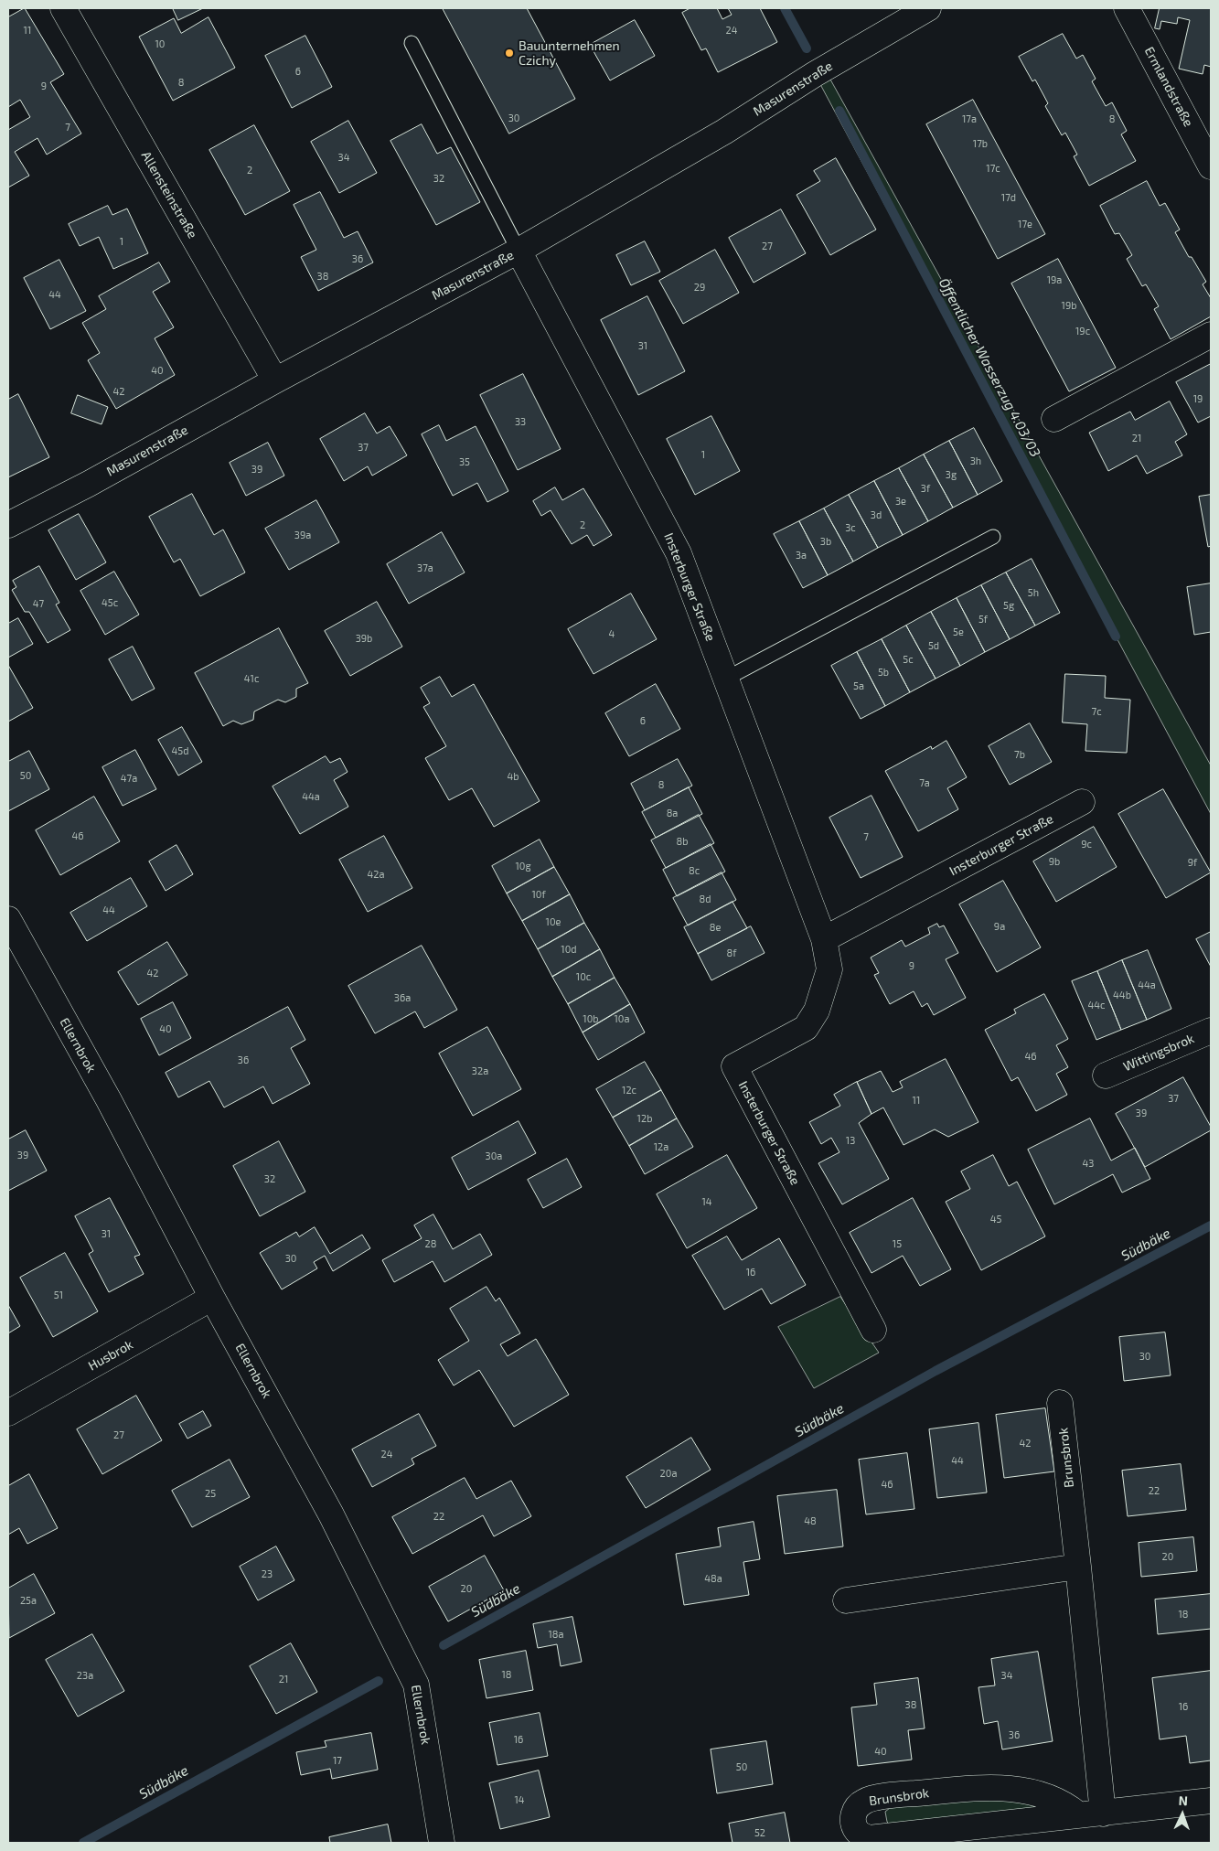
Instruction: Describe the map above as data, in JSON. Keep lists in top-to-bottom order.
{
  "streets": {
    "street": [
      "Ermlandstraße",
      "Masurenstraße",
      "Allensteinstraße",
      "Insterburger Straße",
      "Ellernbrok",
      "Wittingsbrok",
      "Husbrok",
      "Brunsbrok"
    ]
  },
  "crossings": [
    ["Masurenstraße", "Allensteinstraße"],
    ["Masurenstraße", "Insterburger Straße"],
    ["Ellernbrok", "Husbrok"]
  ],
  "water": ["Öffentlicher Wasserzug 4.03/03", "Südbäke"],
  "places": ["Bauunternehmen Czichy"],
  "house_numbers": [
    "11",
    "24",
    "10",
    "6",
    "8",
    "9",
    "30",
    "17a",
    "8",
    "7",
    "17b",
    "34",
    "17c",
    "2",
    "32",
    "17d",
    "17e",
    "1",
    "27",
    "36",
    "38",
    "19a",
    "29",
    "44",
    "19b",
    "19c",
    "31",
    "40",
    "42",
    "19",
    "33",
    "21",
    "37",
    "1",
    "3h",
    "35",
    "39",
    "3g",
    "3f",
    "3e",
    "3d",
    "2",
    "3c",
    "39a",
    "3b",
    "3a",
    "37a",
    "5h",
    "45c",
    "47",
    "5g",
    "5f",
    "5e",
    "4",
    "39b",
    "5d",
    "5c",
    "5b",
    "41c",
    "5a",
    "7c",
    "6",
    "45d",
    "7b",
    "50",
    "4b",
    "47a",
    "7a",
    "8",
    "44a",
    "8a",
    "46",
    "7",
    "8b",
    "9c",
    "9b",
    "9f",
    "10g",
    "8c",
    "42a",
    "10f",
    "8d",
    "44",
    "10e",
    "9a",
    "8e",
    "10d",
    "8f",
    "9",
    "42",
    "10c",
    "44a",
    "44b",
    "36a",
    "44c",
    "10b",
    "10a",
    "40",
    "46",
    "36",
    "32a",
    "12c",
    "37",
    "11",
    "39",
    "12b",
    "13",
    "12a",
    "39",
    "30a",
    "43",
    "32",
    "14",
    "45",
    "31",
    "28",
    "15",
    "30",
    "16",
    "51",
    "30",
    "27",
    "42",
    "24",
    "44",
    "20a",
    "46",
    "22",
    "25",
    "22",
    "48",
    "20",
    "23",
    "48a",
    "20",
    "25a",
    "18",
    "18a",
    "18",
    "23a",
    "34",
    "21",
    "38",
    "16",
    "36",
    "16",
    "40",
    "17",
    "50",
    "14",
    "52"
  ],
  "north": "top"
}
